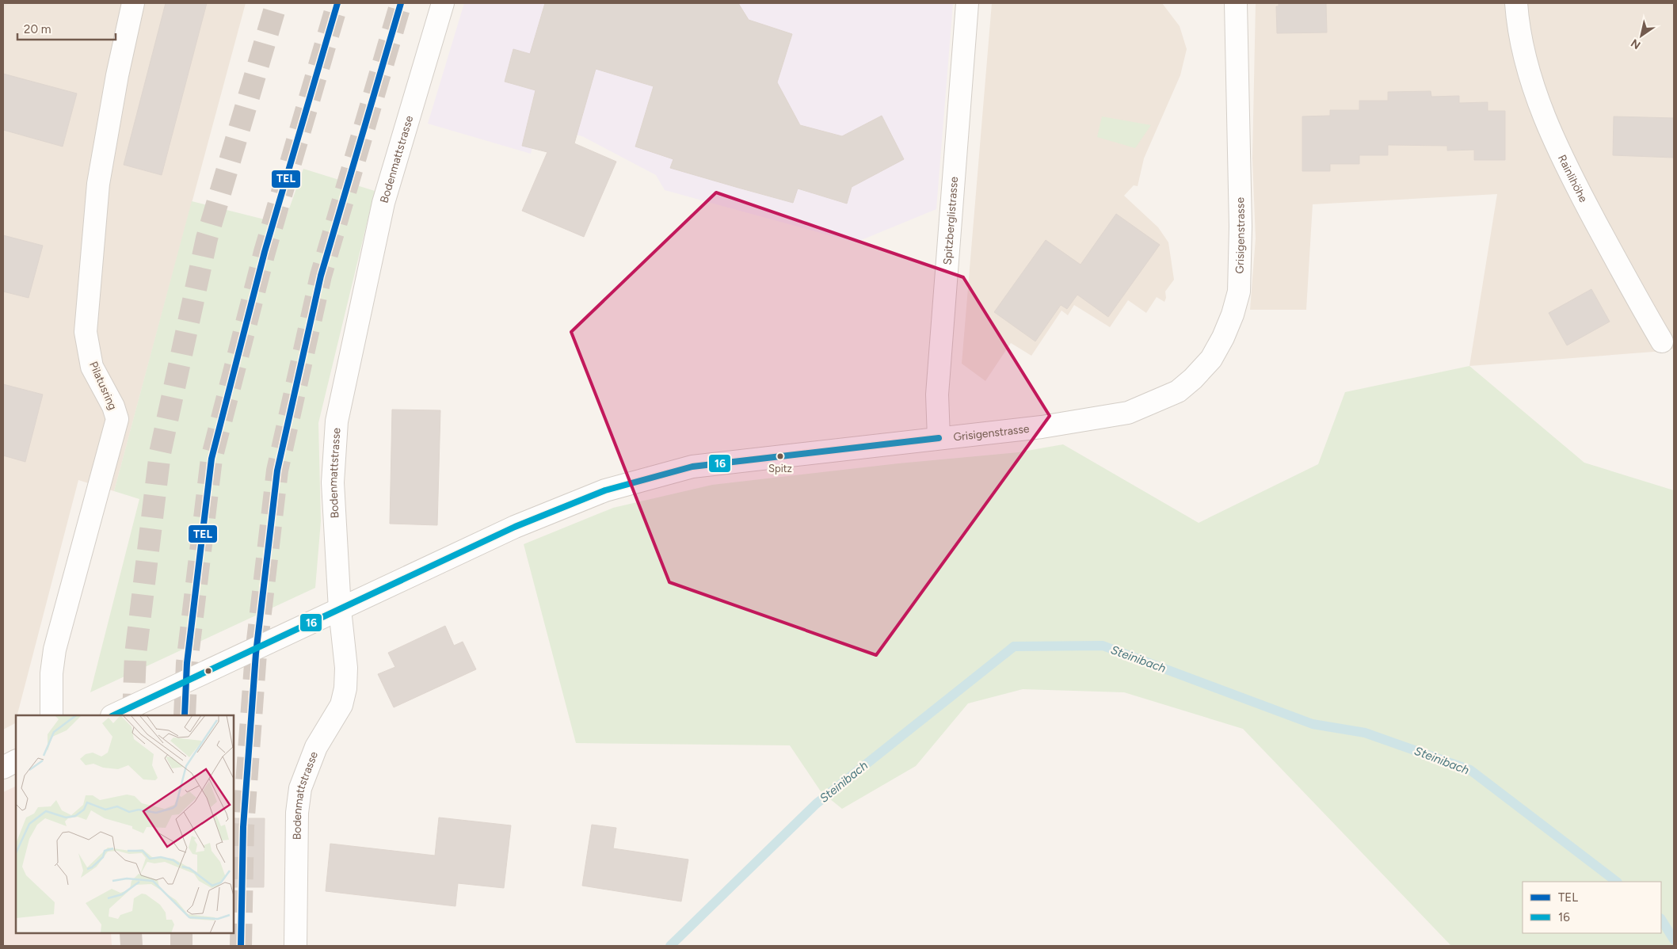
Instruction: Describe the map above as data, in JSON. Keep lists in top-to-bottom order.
{
  "streets": {
    "street": [
      "Bodenmattstrasse",
      "Rainlihöhe",
      "Spitzberglistrasse",
      "Grisigenstrasse",
      "Pilatusring"
    ]
  },
  "crossings": [
    ["Bodenmattstrasse", "Grisigenstrasse"],
    ["Spitzberglistrasse", "Grisigenstrasse"]
  ],
  "water": ["Steinibach"],
  "places": ["Spitz"],
  "lines": ["transit line TEL", "transit line 16"],
  "legend": ["TEL", "16"],
  "scale_bar": "20 m",
  "north": "bottom left"
}
